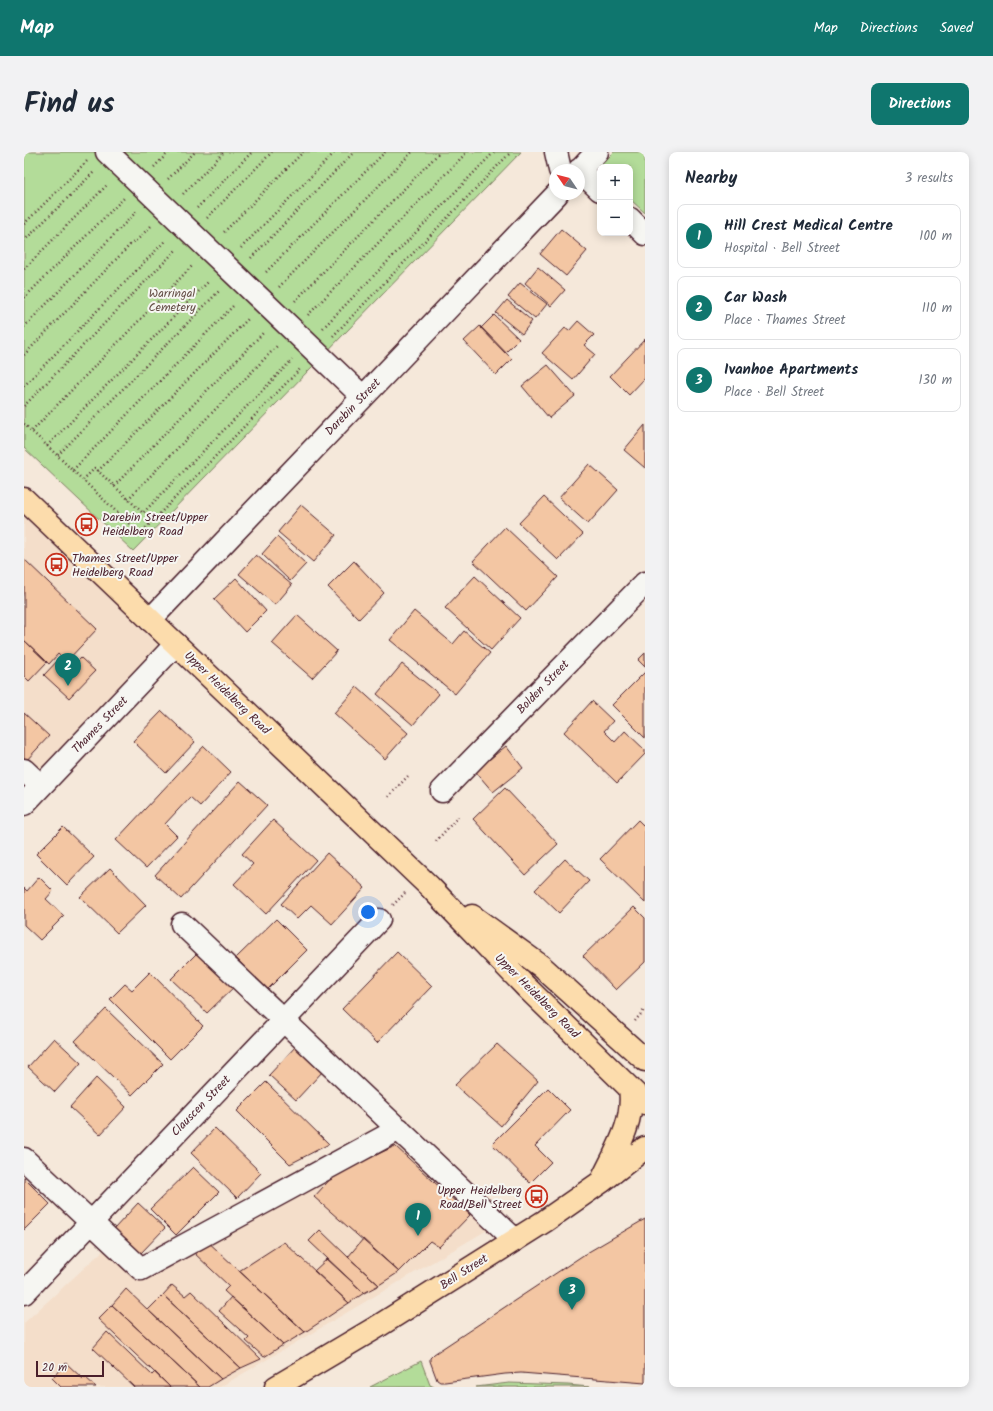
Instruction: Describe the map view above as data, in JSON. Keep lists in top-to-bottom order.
{
  "streets": {
    "main road": ["Upper Heidelberg Road", "Bell Street"],
    "street": [
      "Darebin Street",
      "Bolden Street",
      "Thames Street",
      "Clauscen Street"
    ]
  },
  "crossings": [
    ["Darebin Street", "Upper Heidelberg Road"],
    ["Upper Heidelberg Road", "Thames Street"]
  ],
  "parks": ["Warringal Cemetery"],
  "places": {
    "bus stop": ["Darebin Street/Upper Heidelberg Road", "Thames Street/Upper Heidelberg Road", "Upper Heidelberg Road/Bell Street"]
  },
  "scale_bar": "20 m",
  "north": "top left",
  "page": {
    "header": "Map",
    "nav": ["Map", "Directions", "Saved"],
    "title": "Find us",
    "buttons": "Directions",
    "heading": ["Nearby", "3 results"],
    "map_buttons": ["+", "−"],
    "list": [
      {
        "mark": "1",
        "name": "Hill Crest Medical Centre",
        "note": "Hospital · Bell Street",
        "value": "100 m"
      },
      {
        "mark": "2",
        "name": "Car Wash",
        "note": "Place · Thames Street",
        "value": "110 m"
      },
      {
        "mark": "3",
        "name": "Ivanhoe Apartments",
        "note": "Place · Bell Street",
        "value": "130 m"
      }
    ],
    "pins": ["2", "1", "3"],
    "scale": "20 m"
  }
}
